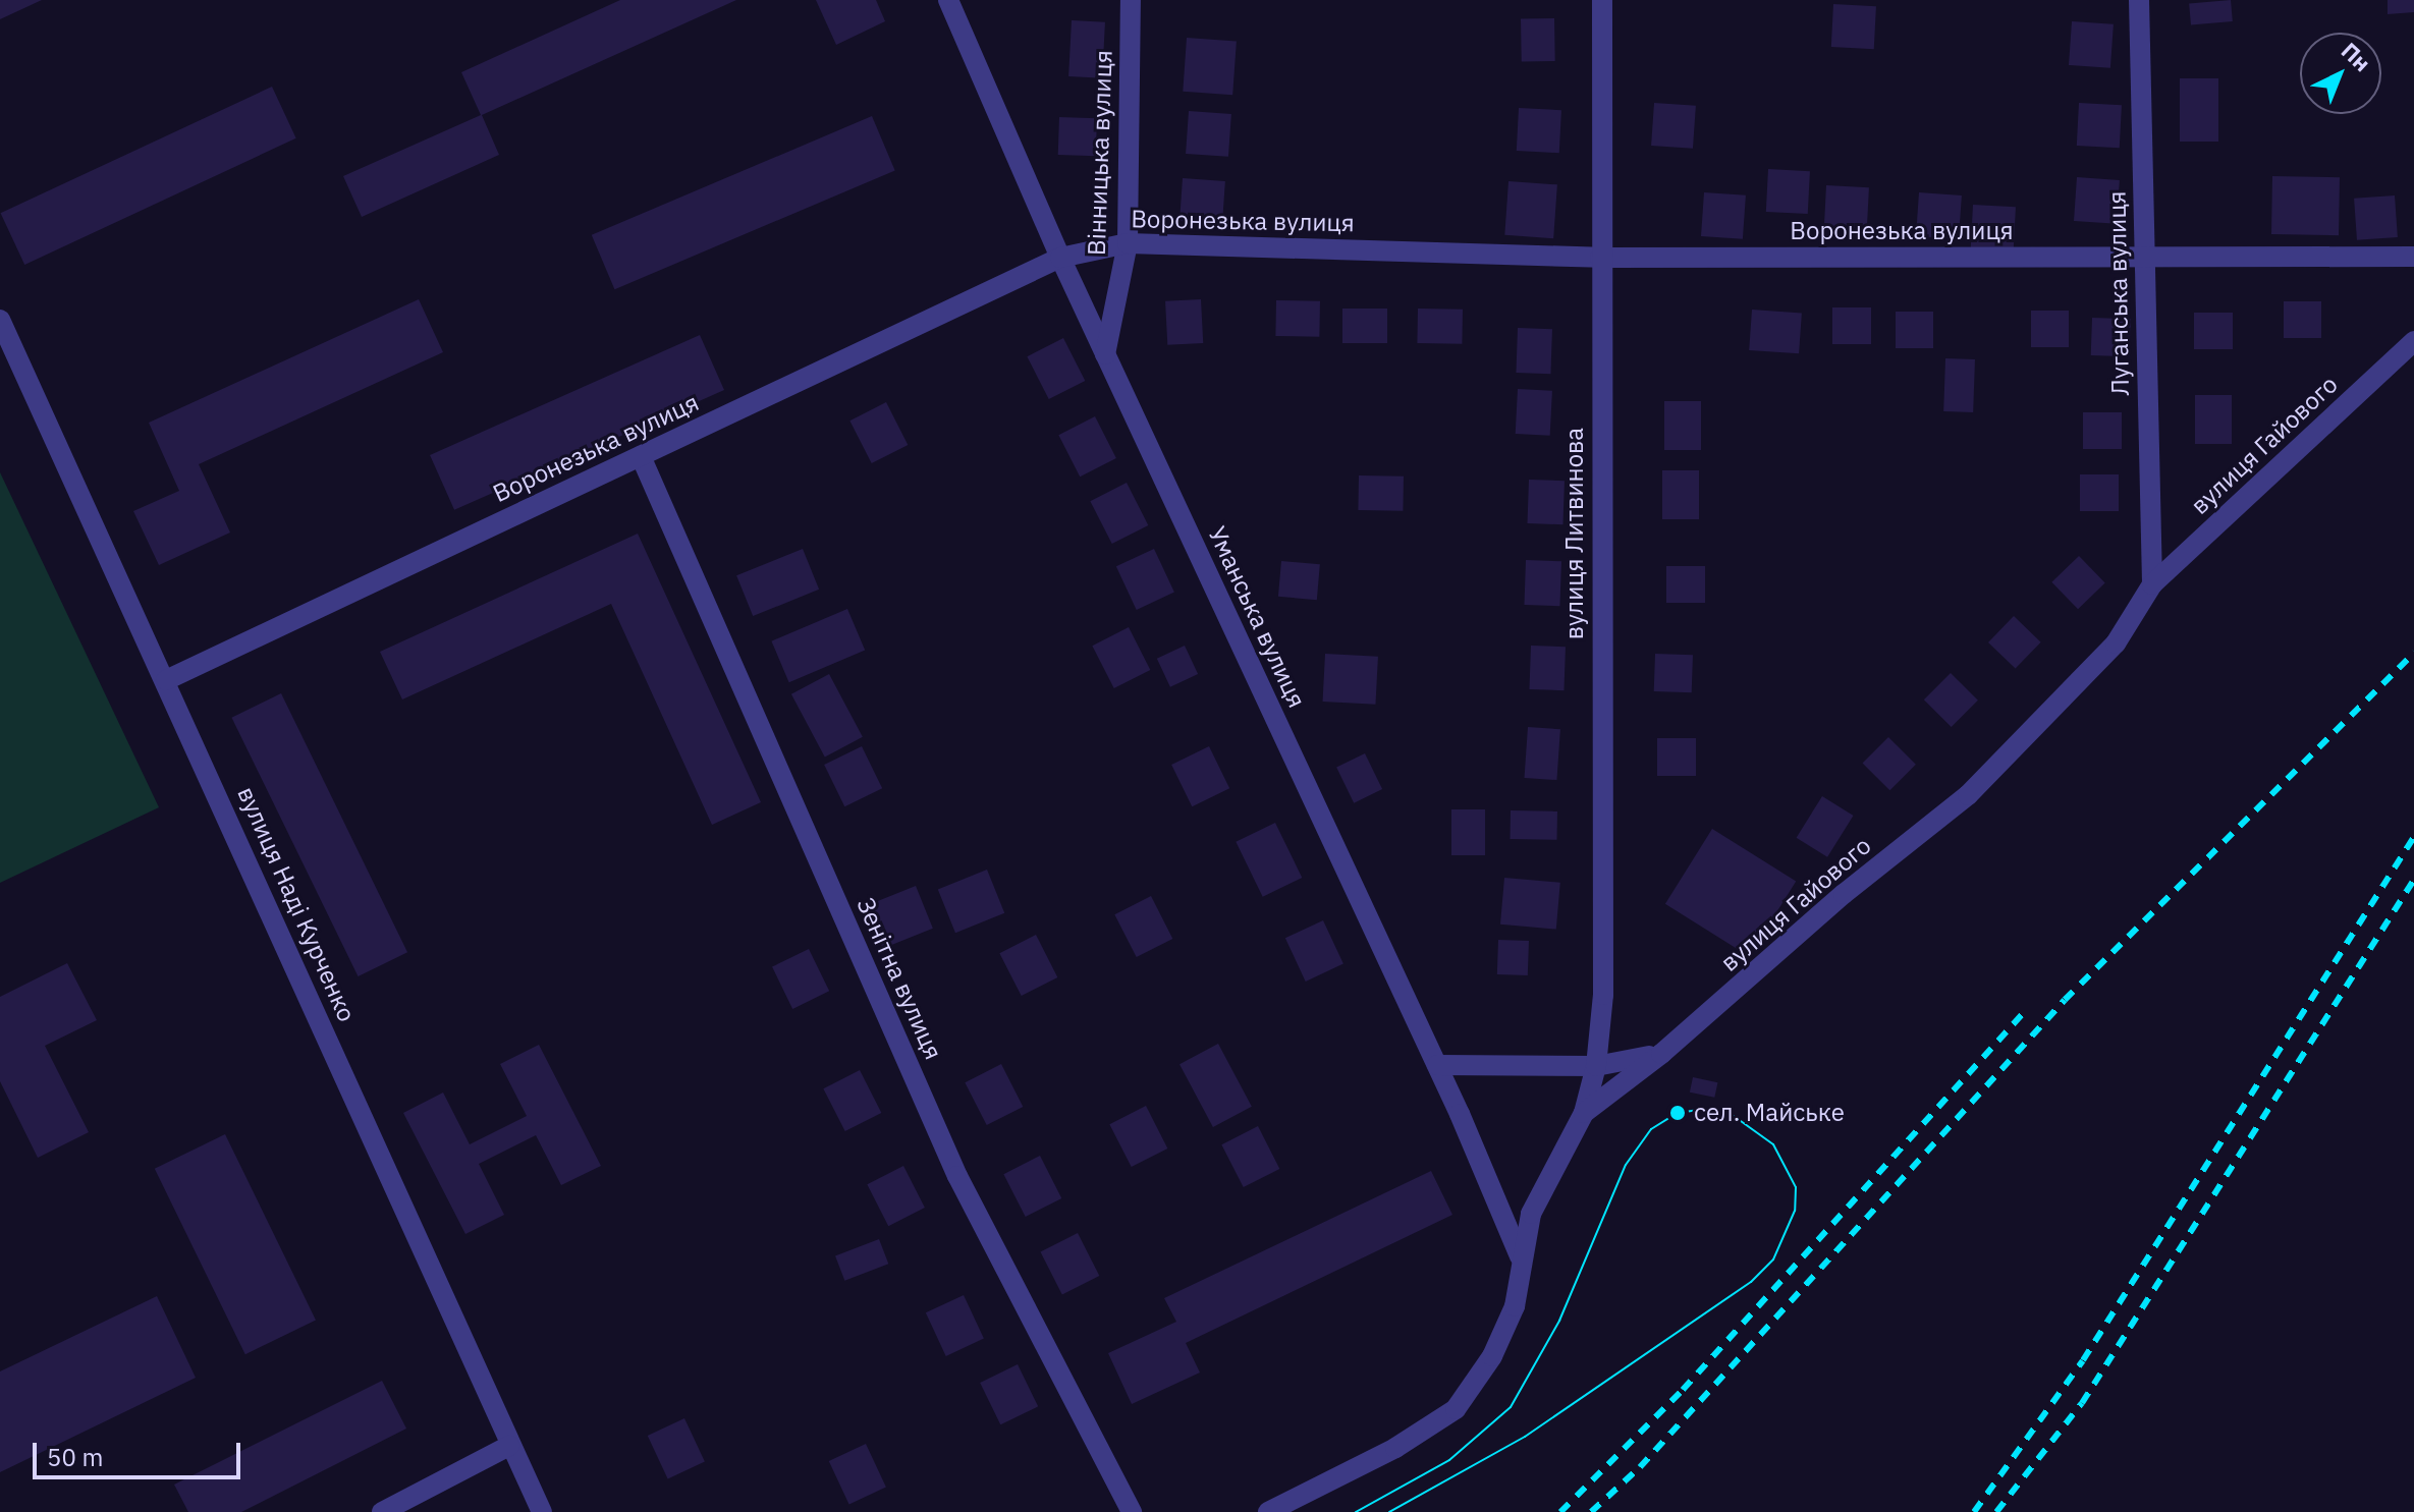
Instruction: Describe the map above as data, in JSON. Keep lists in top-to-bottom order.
{
  "streets": {
    "street": [
      "Вінницька вулиця",
      "Воронезька вулиця",
      "Луганська вулиця",
      "вулиця Гайового",
      "вулиця Литвинова",
      "Уманська вулиця",
      "вулиця Наді Курченко",
      "Зенітна вулиця"
    ]
  },
  "crossings": [
    ["Вінницька вулиця", "Воронезька вулиця"],
    ["Вінницька вулиця", "Уманська вулиця"],
    ["Воронезька вулиця", "Луганська вулиця"],
    ["Воронезька вулиця", "вулиця Литвинова"],
    ["Воронезька вулиця", "Уманська вулиця"],
    ["Воронезька вулиця", "вулиця Наді Курченко"],
    ["Воронезька вулиця", "Зенітна вулиця"],
    ["Луганська вулиця", "вулиця Гайового"],
    ["вулиця Гайового", "вулиця Литвинова"],
    ["вулиця Гайового", "Уманська вулиця"]
  ],
  "places": ["сел. Майське"],
  "scale_bar": "50 m",
  "north": "top right"
}
